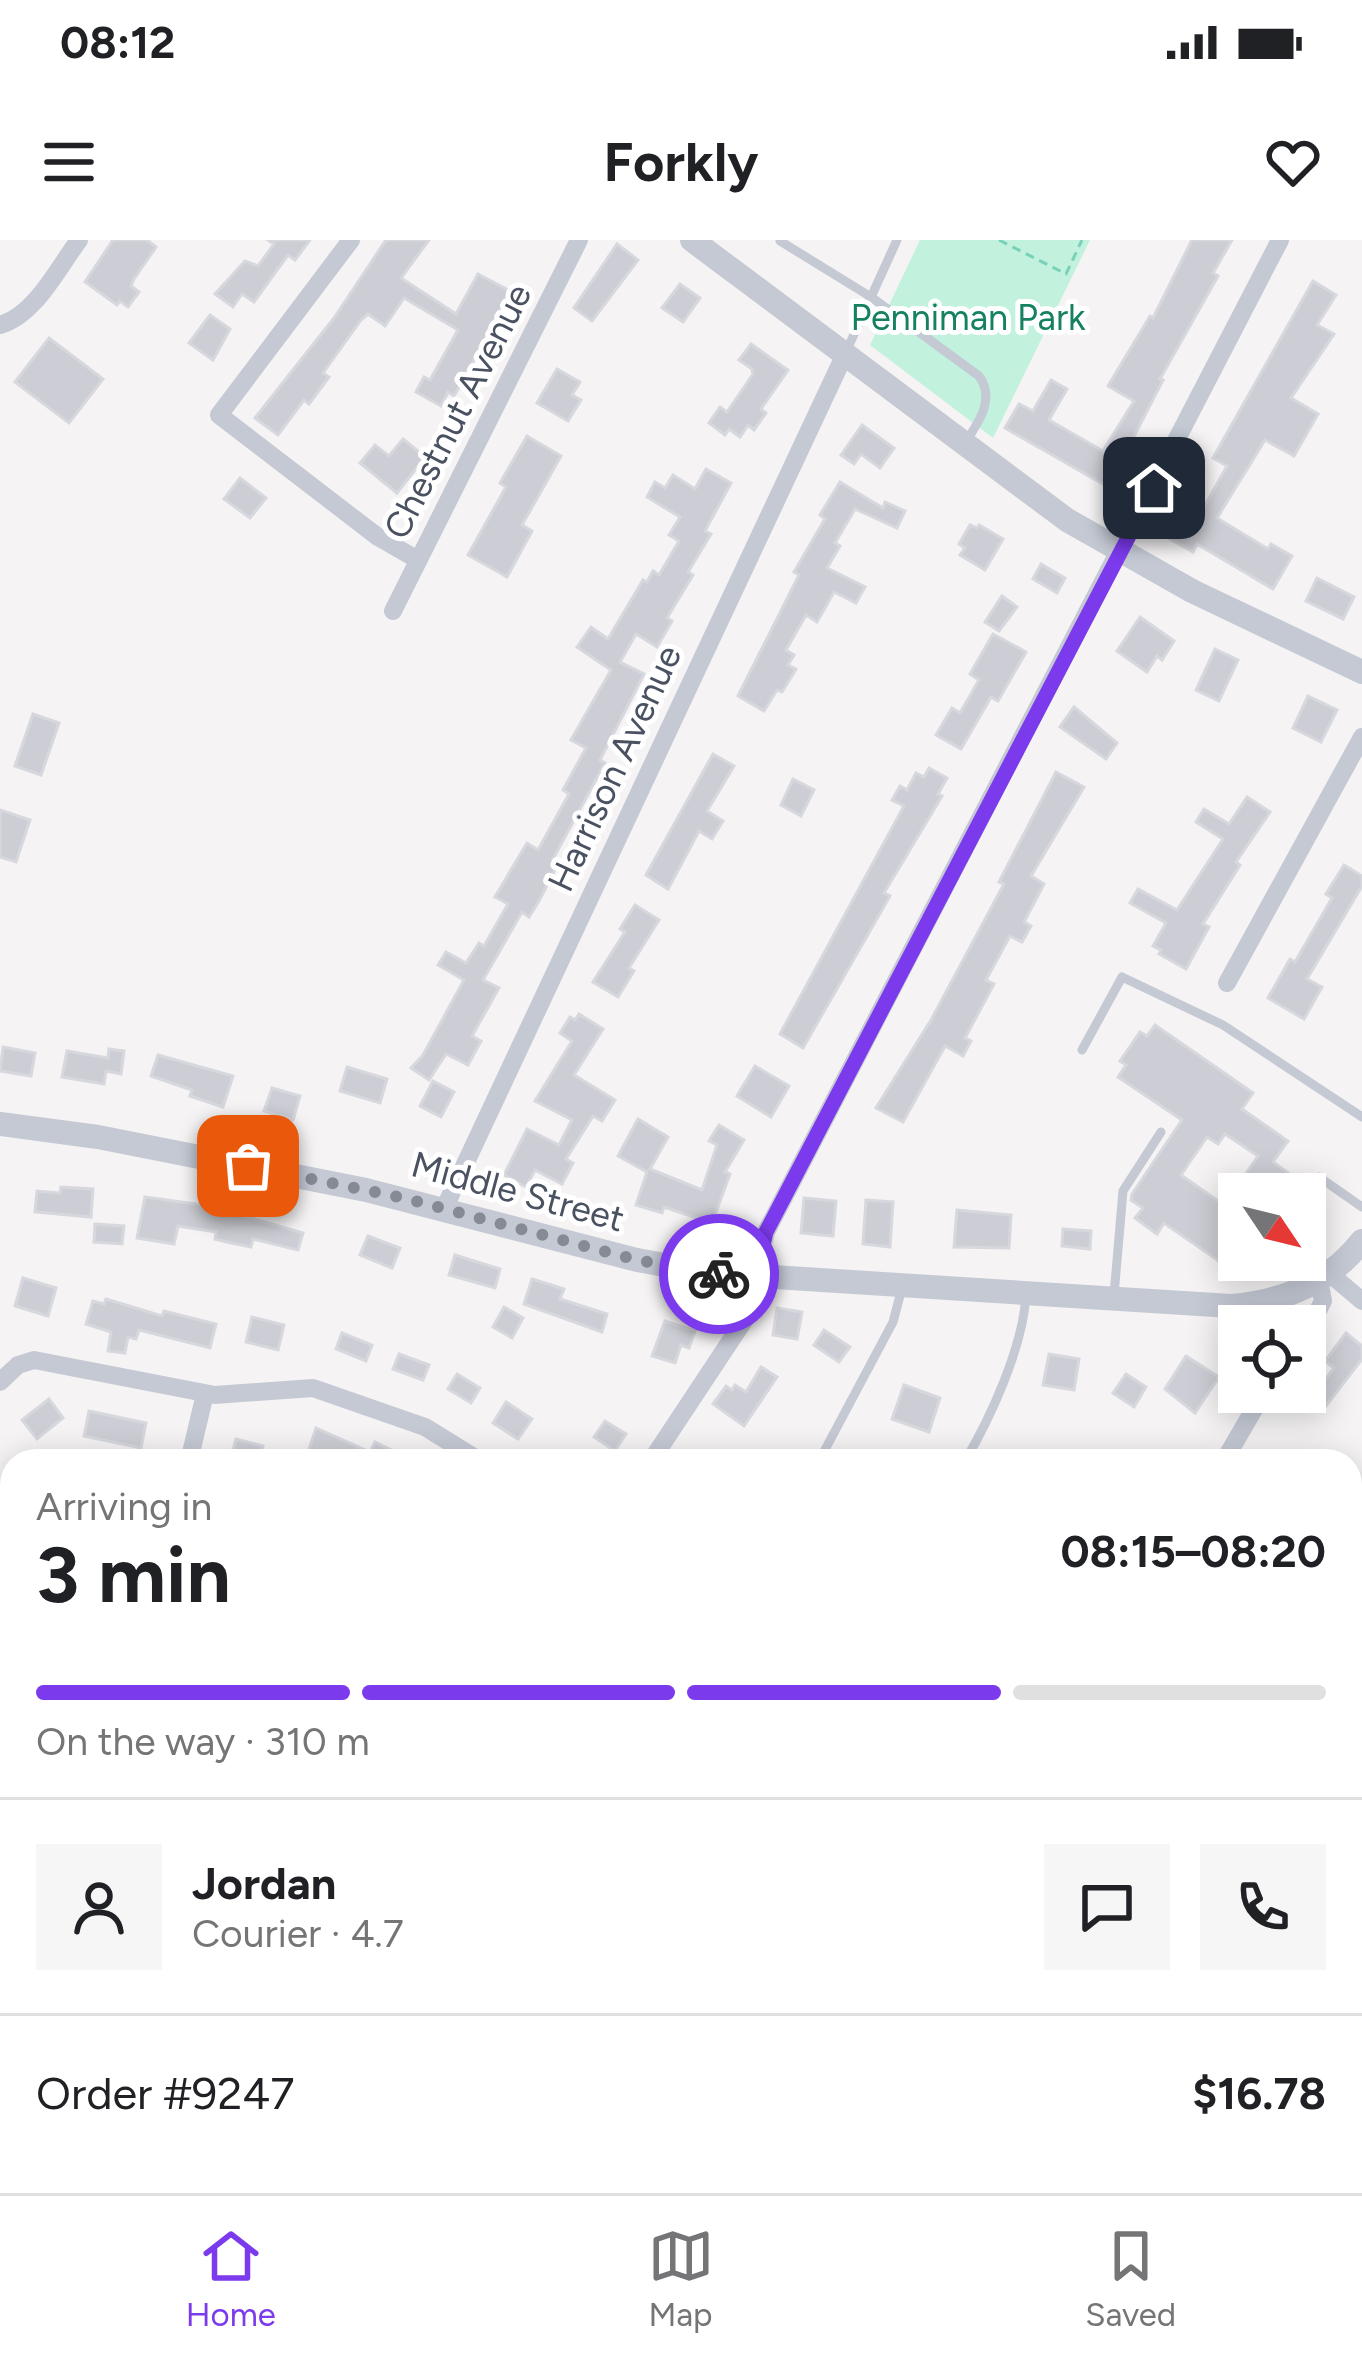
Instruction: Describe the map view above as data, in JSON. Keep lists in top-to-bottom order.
{
  "streets": {
    "street": ["Chestnut Avenue", "Harrison Avenue", "Middle Street"]
  },
  "crossings": [
    ["Harrison Avenue", "Middle Street"]
  ],
  "parks": ["Penniman Park"],
  "north": "bottom right",
  "page": {
    "status": "08:12",
    "header": "Forkly",
    "heading": ["3 min", "Arriving in", "08:15–08:20"],
    "panel": [
      "Jordan",
      "Courier · 4.7",
      "Order #9247",
      "$16.78"
    ],
    "bar": "On the way · 310 m",
    "tabs": ["Home", "Map", "Saved"]
  }
}
